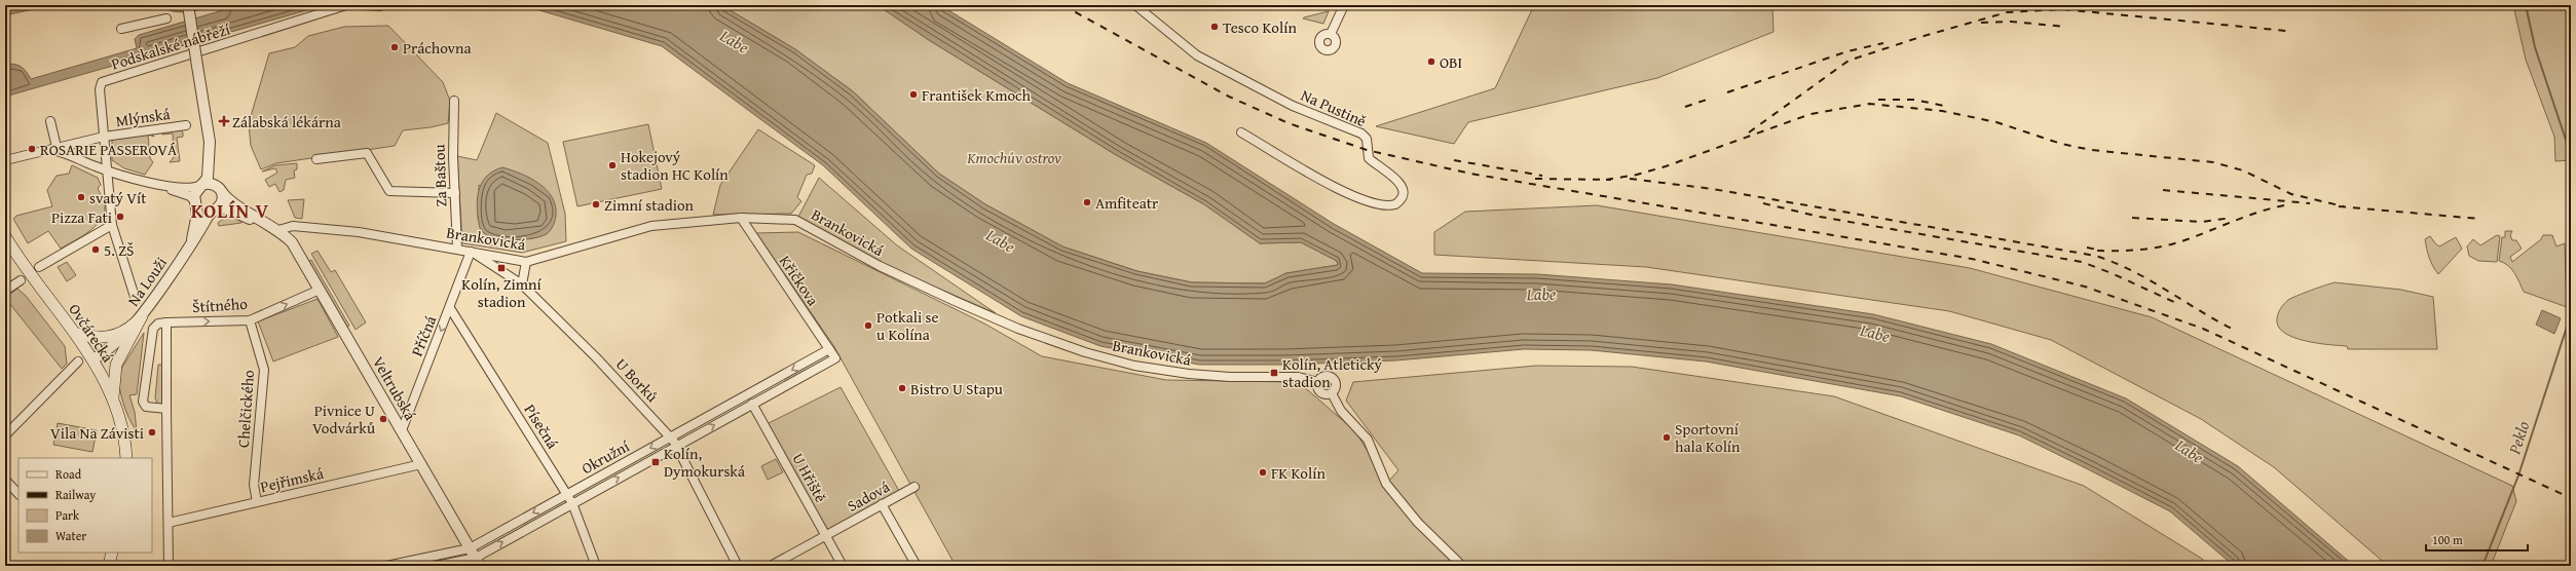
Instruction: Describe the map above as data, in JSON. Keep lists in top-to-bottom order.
{
  "streets": {
    "main road": ["Ovčárecká"],
    "street": [
      "Podskalské nábřeží",
      "Na Pustině",
      "Mlýnská",
      "Za Baštou",
      "Brankovická",
      "Křičkova",
      "Na Louži",
      "Štítného",
      "Příčná",
      "U Borků",
      "Veltrubská",
      "Chelčického",
      "Písečná",
      "Okružní",
      "U Hřiště",
      "Pejřimská",
      "Sadová"
    ]
  },
  "crossings": [
    ["Podskalské nábřeží", "Mlýnská"],
    ["Za Baštou", "Brankovická"],
    ["Brankovická", "Křičkova"],
    ["Brankovická", "Příčná"],
    ["Brankovická", "U Borků"],
    ["Brankovická", "Veltrubská"],
    ["Křičkova", "Okružní"],
    ["Na Louži", "Ovčárecká"],
    ["Štítného", "Veltrubská"],
    ["Štítného", "Chelčického"],
    ["Příčná", "U Borků"],
    ["Příčná", "Veltrubská"],
    ["Příčná", "Písečná"],
    ["U Borků", "Okružní"],
    ["Veltrubská", "Okružní"],
    ["Veltrubská", "Pejřimská"],
    ["Chelčického", "Pejřimská"],
    ["Písečná", "Okružní"],
    ["Okružní", "U Hřiště"],
    ["U Hřiště", "Sadová"]
  ],
  "one_way": ["Štítného", "Příčná"],
  "districts": ["KOLÍN V"],
  "water": ["Labe", "Peklo"],
  "parks": ["Kmochův ostrov"],
  "places": {
    "other": [
      "Tesco Kolín",
      "Práchovna",
      "OBI",
      "František Kmoch",
      "ROSARIE PASSEROVÁ",
      "Hokejový stadion HC Kolín",
      "svatý Vít",
      "Amfiteatr",
      "Zimní stadion",
      "Pizza Fati",
      "5. ZŠ",
      "Potkali se u Kolína",
      "Bistro U Stapu",
      "Pivnice U Vodvárků",
      "Vila Na Závisti",
      "Sportovní hala Kolín",
      "FK Kolín"
    ],
    "health": ["Zálabská lékárna"],
    "transit": ["Kolín, Zimní stadion", "Kolín, Atletický stadion", "Kolín, Dymokurská"]
  },
  "legend": [
    "Road",
    "Railway",
    "Park",
    "Water"
  ],
  "scale_bar": "100 m"
}
